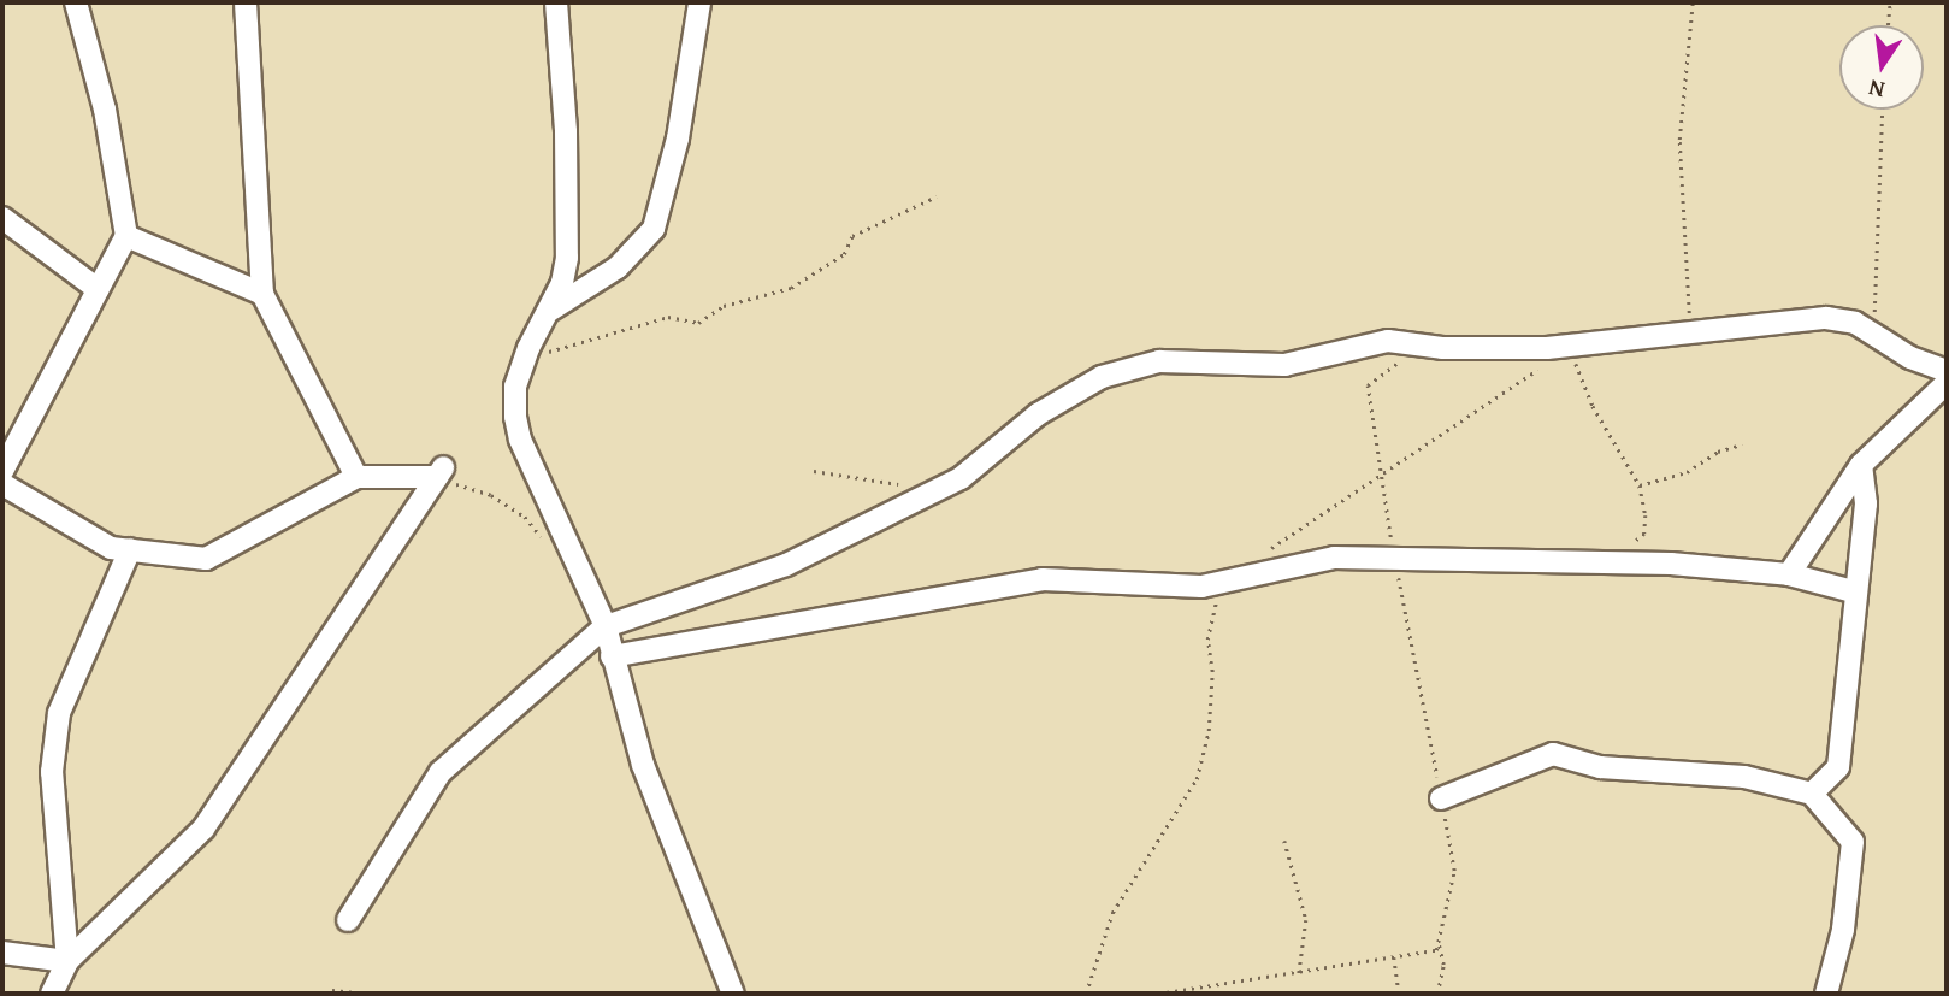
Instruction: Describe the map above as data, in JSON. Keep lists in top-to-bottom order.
{
  "north": "bottom"
}
